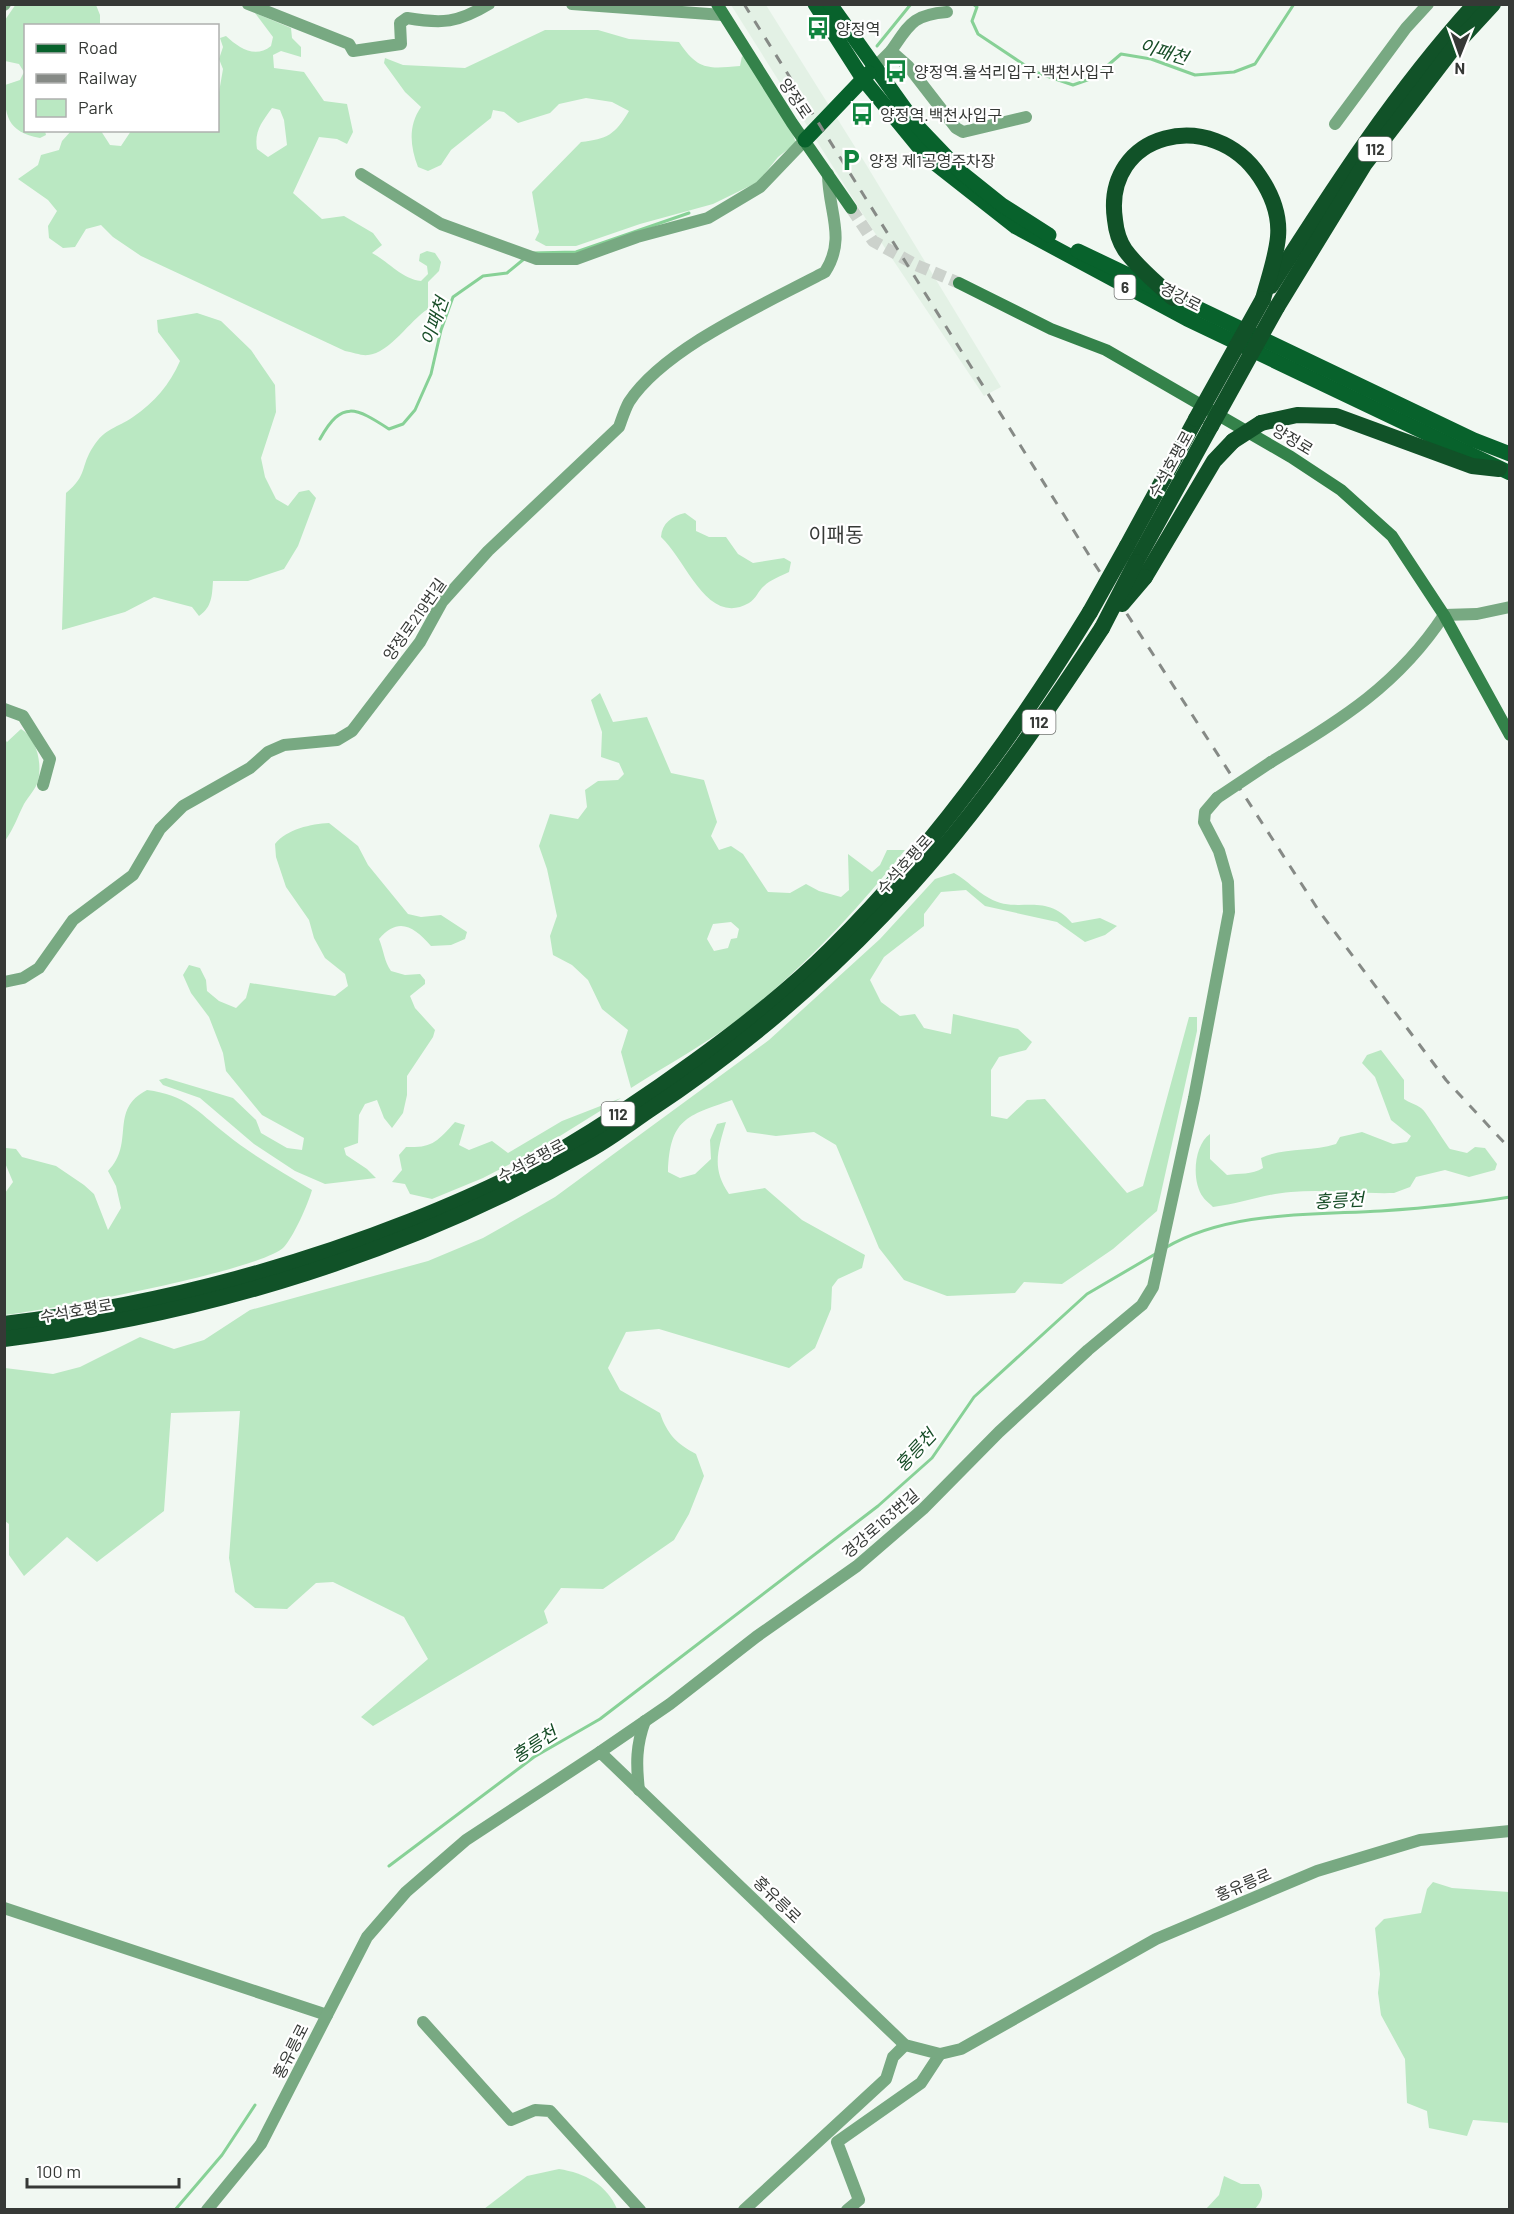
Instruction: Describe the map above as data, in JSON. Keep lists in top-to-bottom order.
{
  "streets": {
    "highway": ["112", "수석호평로"],
    "main road": ["양정로", "6", "경강로"],
    "street": ["양정로219번길", "경강로163번길", "홍유릉로"]
  },
  "crossings": [
    ["양정로", "양정로219번길"],
    ["양정로", "경강로163번길"],
    ["경강로163번길", "홍유릉로"]
  ],
  "districts": ["이패동"],
  "water": ["이패천", "홍릉천"],
  "places": {
    "bus stop": ["양정역", "양정역.율석리입구.백천사입구", "양정역.백천사입구"],
    "parking": ["양정 제1공영주차장"]
  },
  "legend": ["Road", "Railway", "Park"],
  "scale_bar": "100 m",
  "north": "bottom"
}
